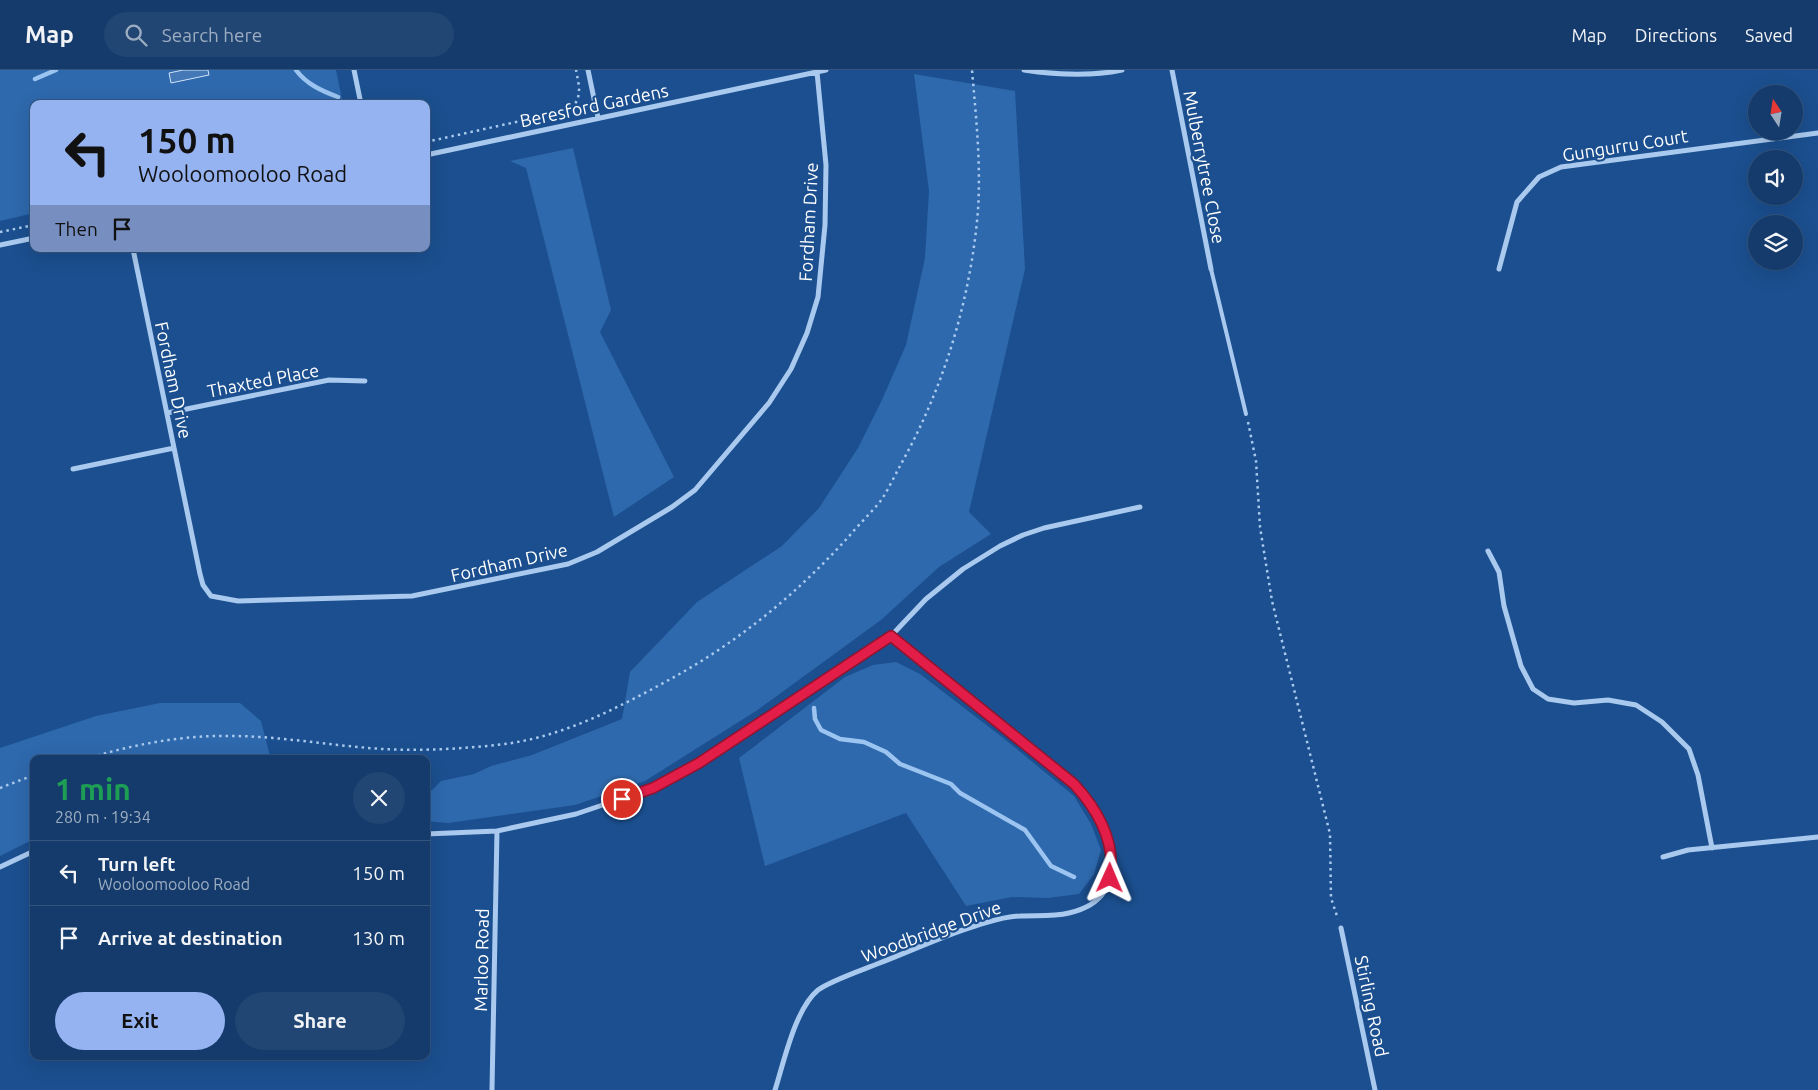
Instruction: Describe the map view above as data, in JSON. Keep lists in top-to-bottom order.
{
  "streets": {
    "street": [
      "Beresford Gardens",
      "Gungurru Court",
      "Mulberrytree Close",
      "Fordham Drive",
      "Thaxted Place",
      "Woodbridge Drive",
      "Marloo Road",
      "Stirling Road"
    ]
  },
  "crossings": [
    ["Beresford Gardens", "Fordham Drive"],
    ["Fordham Drive", "Thaxted Place"]
  ],
  "north": "top",
  "page": {
    "header": "Map",
    "search": "Search here",
    "nav": ["Map", "Directions", "Saved"],
    "turn": ["150 m", "Wooloomooloo Road"],
    "then": "Then",
    "heading": ["1 min", "280 m · 19:34"],
    "list": [
      {
        "name": "Turn left",
        "note": "Wooloomooloo Road",
        "value": "150 m"
      },
      {
        "name": "Arrive at destination",
        "value": "130 m"
      }
    ],
    "buttons": ["Exit", "Share"]
  }
}
